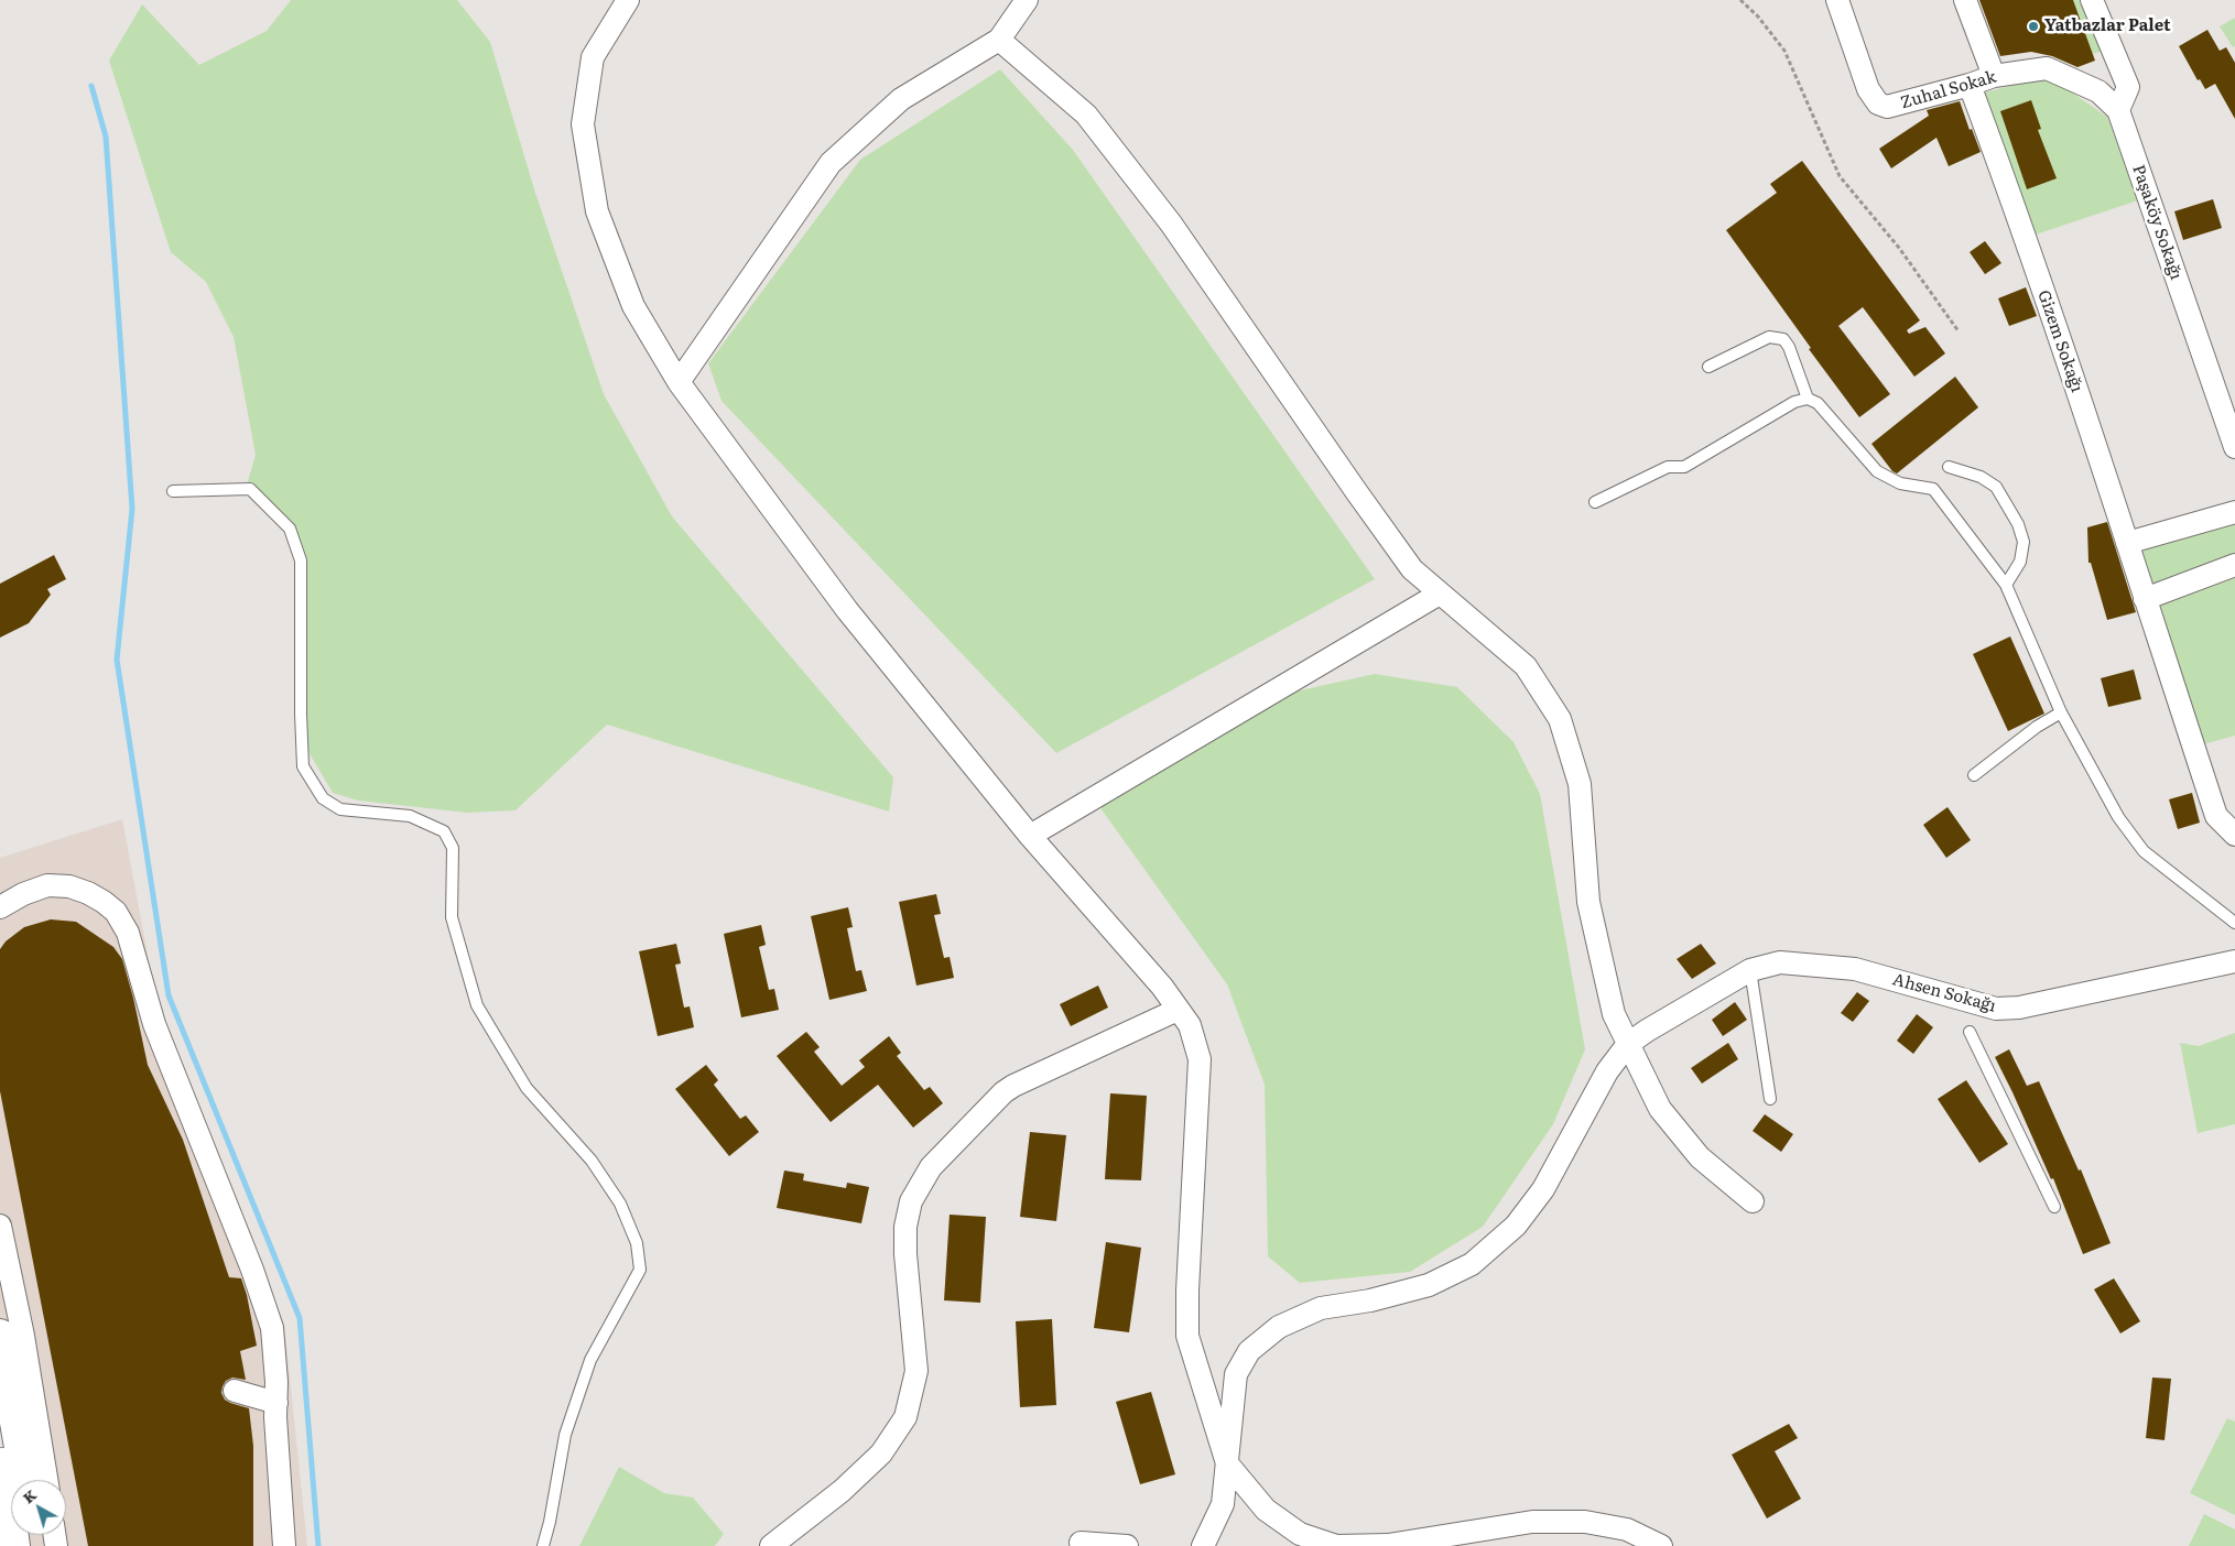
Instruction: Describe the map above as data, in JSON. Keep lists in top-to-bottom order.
{
  "streets": {
    "street": [
      "Zuhal Sokak",
      "Paşaköy Sokağı",
      "Gizem Sokağı",
      "Ahsen Sokağı"
    ]
  },
  "crossings": [
    ["Zuhal Sokak", "Paşaköy Sokağı"],
    ["Zuhal Sokak", "Gizem Sokağı"]
  ],
  "places": ["Yatbazlar Palet"],
  "north": "top left"
}
